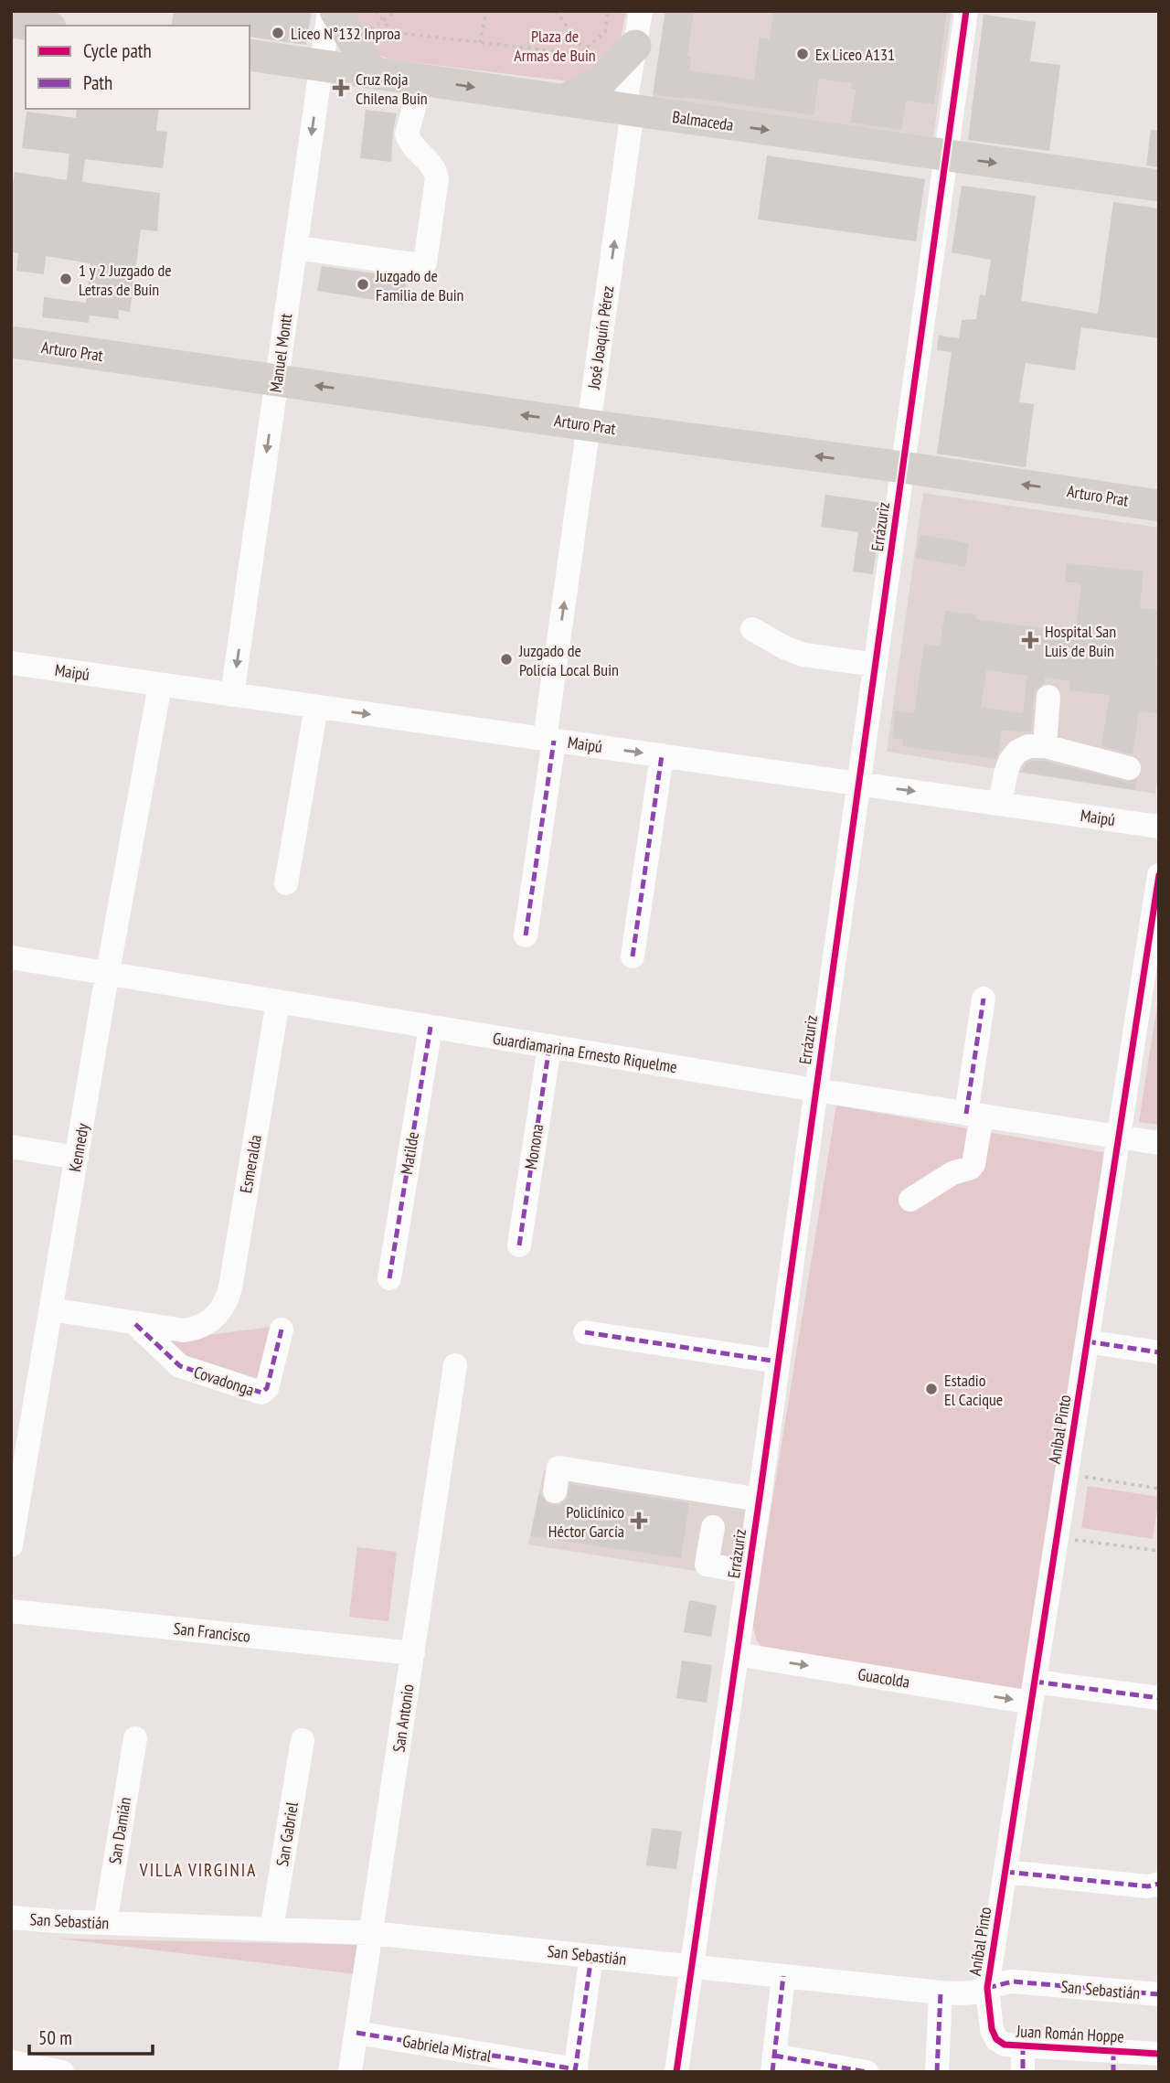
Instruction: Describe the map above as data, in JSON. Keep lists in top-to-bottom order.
{
  "streets": {
    "main road": ["Balmaceda", "Arturo Prat"],
    "street": [
      "José Joaquín Pérez",
      "Manuel Montt",
      "Errázuriz",
      "Maipú",
      "Guardiamarina Ernesto Riquelme",
      "Monona",
      "Kennedy",
      "Matilde",
      "Esmeralda",
      "Covadonga",
      "Aníbal Pinto",
      "San Francisco",
      "Guacolda",
      "San Antonio",
      "San Damián",
      "San Gabriel",
      "San Sebastián",
      "Juan Román Hoppe",
      "Gabriela Mistral"
    ]
  },
  "crossings": [
    ["Balmaceda", "José Joaquín Pérez"],
    ["Balmaceda", "Manuel Montt"],
    ["Balmaceda", "Errázuriz"],
    ["José Joaquín Pérez", "Arturo Prat"],
    ["José Joaquín Pérez", "Maipú"],
    ["Arturo Prat", "Manuel Montt"],
    ["Arturo Prat", "Errázuriz"],
    ["Manuel Montt", "Maipú"],
    ["Errázuriz", "Maipú"],
    ["Errázuriz", "Guardiamarina Ernesto Riquelme"],
    ["Errázuriz", "Guacolda"],
    ["Errázuriz", "San Sebastián"],
    ["Maipú", "Kennedy"],
    ["Guardiamarina Ernesto Riquelme", "Monona"],
    ["Guardiamarina Ernesto Riquelme", "Kennedy"],
    ["Guardiamarina Ernesto Riquelme", "Matilde"],
    ["Guardiamarina Ernesto Riquelme", "Esmeralda"],
    ["Guardiamarina Ernesto Riquelme", "Aníbal Pinto"],
    ["Esmeralda", "Covadonga"],
    ["Aníbal Pinto", "Guacolda"],
    ["Aníbal Pinto", "San Sebastián"],
    ["Aníbal Pinto", "Juan Román Hoppe"],
    ["San Francisco", "San Antonio"],
    ["San Antonio", "San Sebastián"],
    ["San Antonio", "Gabriela Mistral"],
    ["San Damián", "San Sebastián"],
    ["San Gabriel", "San Sebastián"],
    ["San Sebastián", "Juan Román Hoppe"]
  ],
  "one_way": [
    "Balmaceda",
    "José Joaquín Pérez",
    "Arturo Prat",
    "Manuel Montt",
    "Maipú",
    "Guacolda"
  ],
  "districts": ["VILLA VIRGINIA"],
  "parks": ["Plaza de Armas de Buin"],
  "places": {
    "other": [
      "Liceo N°132 Inproa",
      "Ex Liceo A131",
      "1 y 2 Juzgado de Letras de Buin",
      "Juzgado de Familia de Buin",
      "Juzgado de Policía Local Buin",
      "Estadio El Cacique"
    ],
    "health": ["Cruz Roja Chilena Buin", "Hospital San Luis de Buin", "Policlínico Héctor García"]
  },
  "legend": ["Cycle path", "Path"],
  "scale_bar": "50 m"
}
